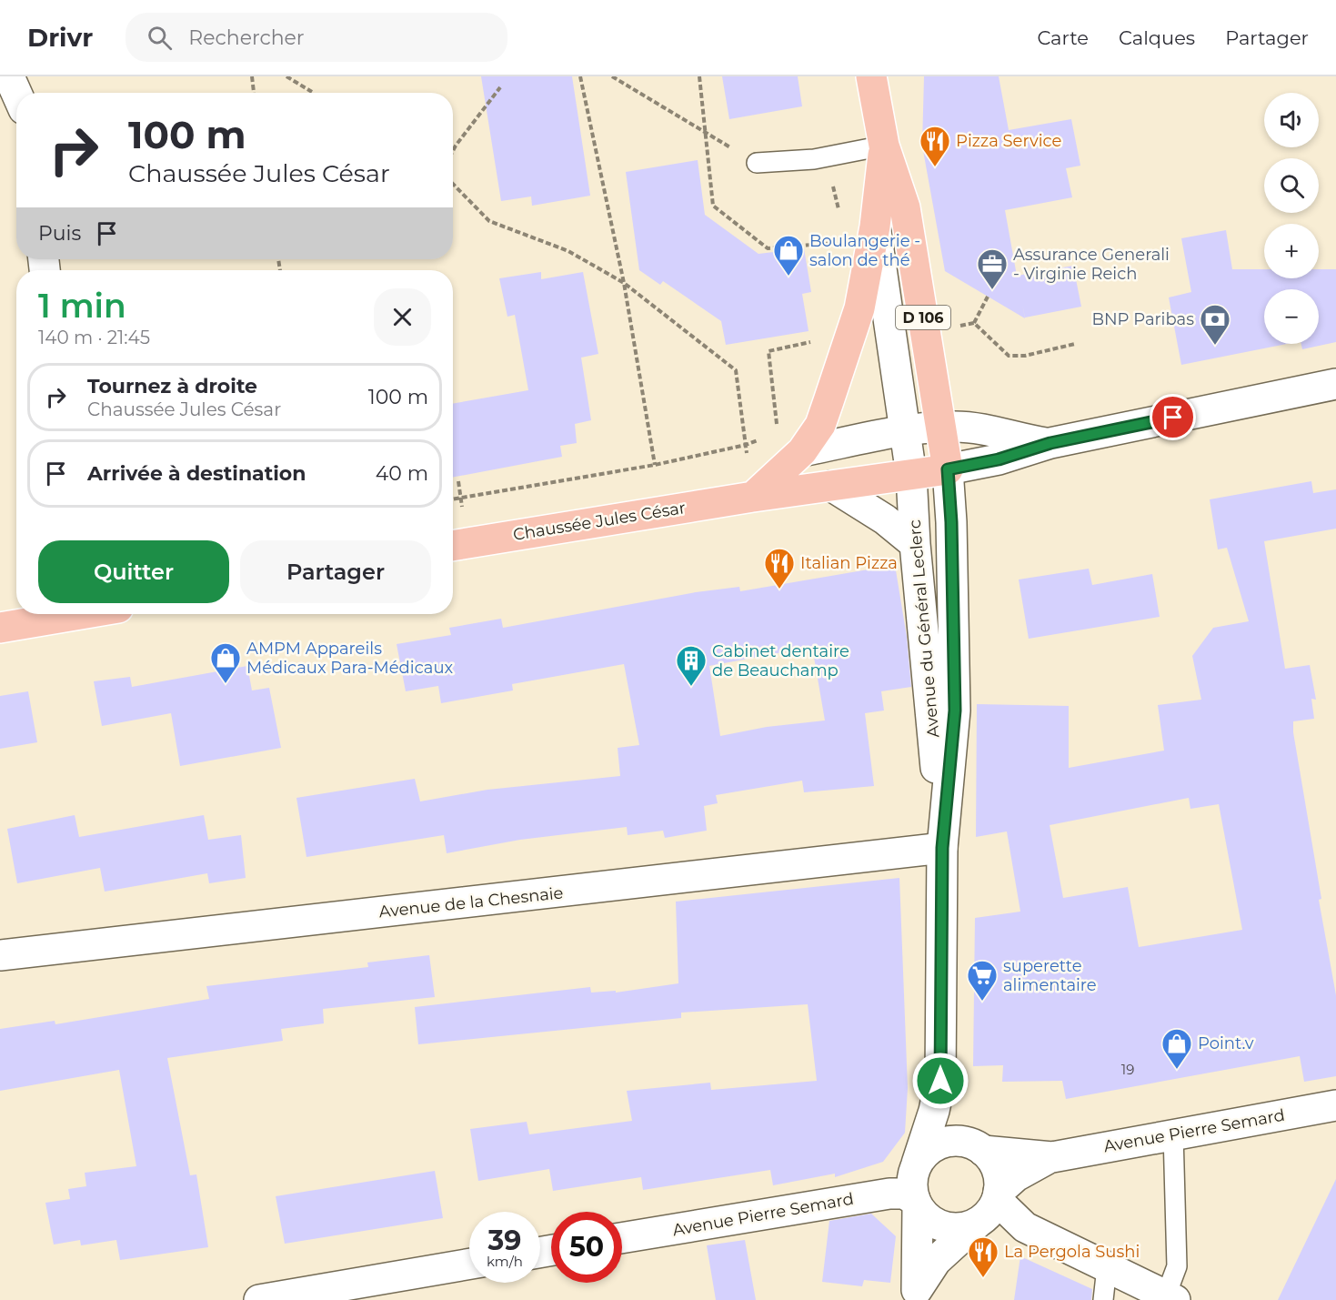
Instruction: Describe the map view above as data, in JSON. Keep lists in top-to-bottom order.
{
  "streets": {
    "main road": ["D 106", "Chaussée Jules César"],
    "street": ["Avenue du Général Leclerc", "Avenue de la Chesnaie", "Avenue Pierre Semard"]
  },
  "crossings": [
    ["D 106", "Chaussée Jules César"],
    ["D 106", "Avenue du Général Leclerc"],
    ["Chaussée Jules César", "Avenue du Général Leclerc"],
    ["Avenue du Général Leclerc", "Avenue de la Chesnaie"],
    ["Avenue du Général Leclerc", "Avenue Pierre Semard"]
  ],
  "places": {
    "restaurant": ["Pizza Service", "Italian Pizza", "La Pergola Sushi"],
    "shop": ["Boulangerie - salon de thé", "AMPM Appareils Médicaux Para-Médicaux", "Point.v"],
    "office": ["Assurance Generali - Virginie Reich"],
    "bank": ["BNP Paribas"],
    "building": ["Cabinet dentaire de Beauchamp"],
    "supermarket": ["superette alimentaire"]
  },
  "house_numbers": ["19"],
  "page": {
    "header": "Drivr",
    "search": "Rechercher",
    "nav": ["Carte", "Calques", "Partager"],
    "map_buttons": ["+", "−"],
    "turn": ["100 m", "Chaussée Jules César"],
    "then": "Puis",
    "heading": ["1 min", "140 m · 21:45"],
    "list": [
      {
        "name": "Tournez à droite",
        "note": "Chaussée Jules César",
        "value": "100 m"
      },
      {
        "name": "Arrivée à destination",
        "value": "40 m"
      }
    ],
    "buttons": ["Quitter", "Partager"],
    "speed": "39 km/h",
    "limit": "50"
  }
}
